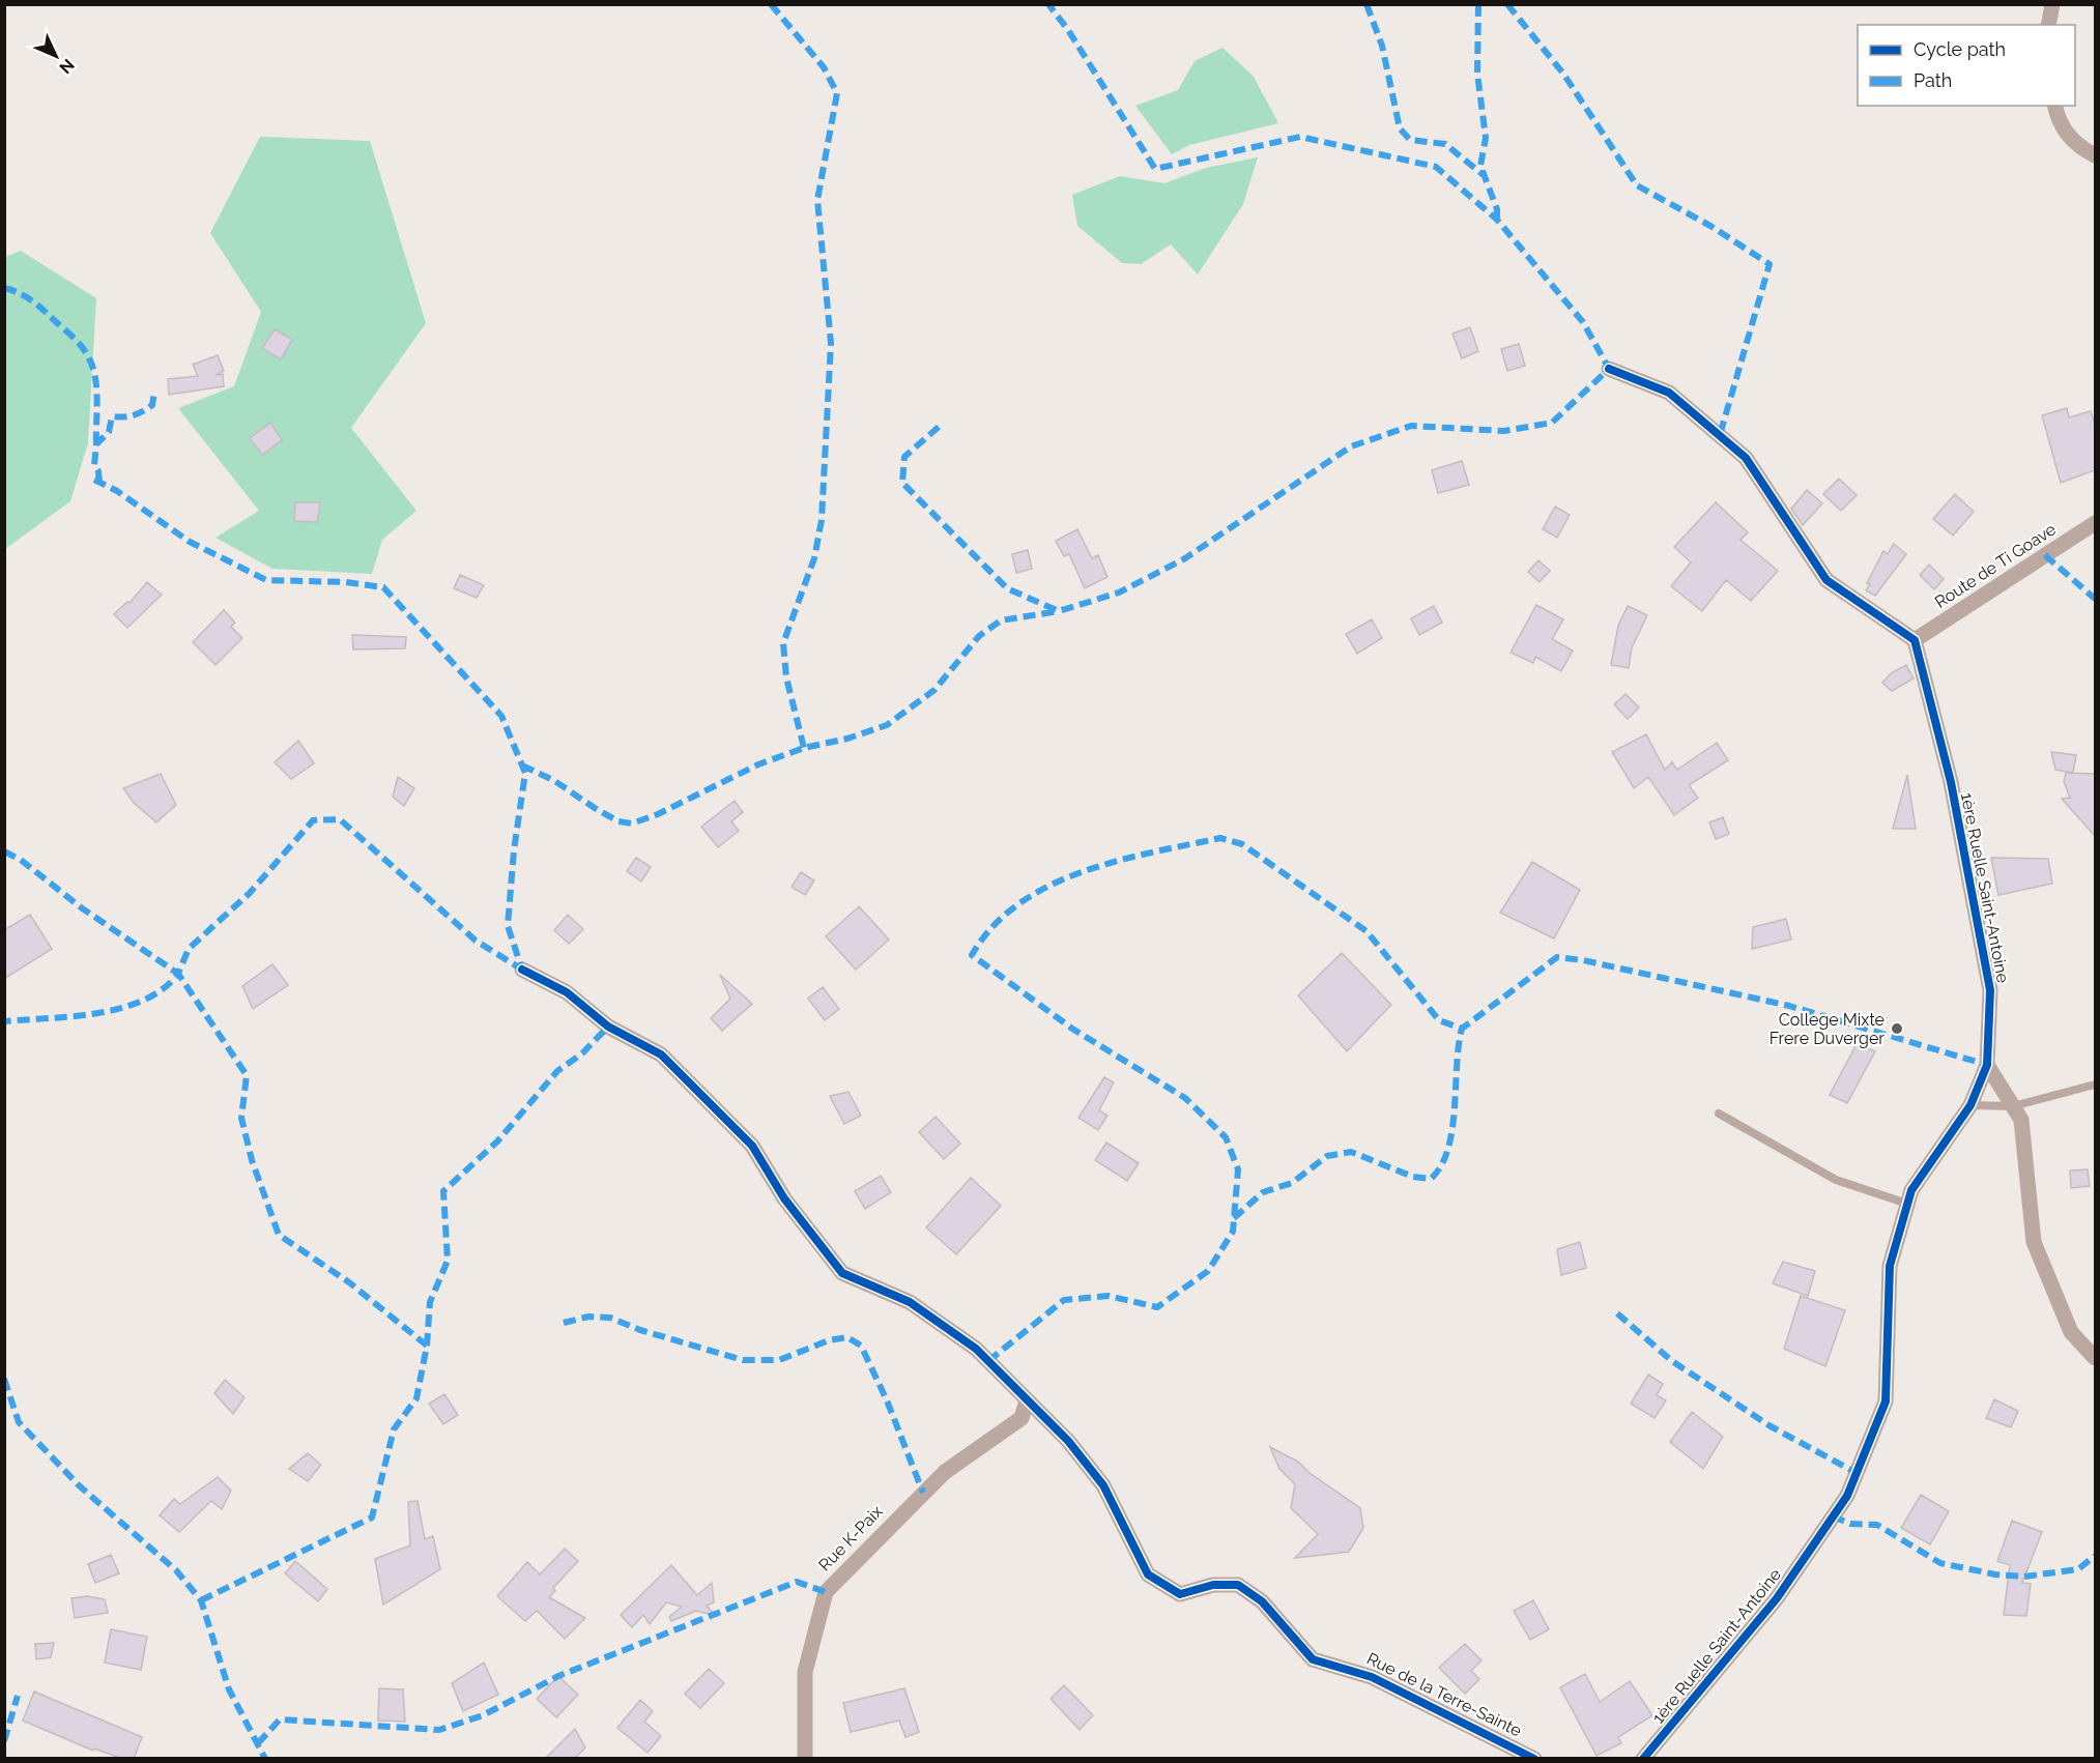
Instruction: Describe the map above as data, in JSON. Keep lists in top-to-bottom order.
{
  "streets": {
    "street": [
      "Route de Ti Goave",
      "1ère Ruelle Saint-Antoine",
      "Rue K-Paix",
      "Rue de la Terre-Sainte"
    ]
  },
  "crossings": [
    ["Route de Ti Goave", "1ère Ruelle Saint-Antoine"],
    ["Rue K-Paix", "Rue de la Terre-Sainte"]
  ],
  "places": ["College Mixte Frere Duverger"],
  "legend": ["Cycle path", "Path"],
  "north": "bottom right"
}
